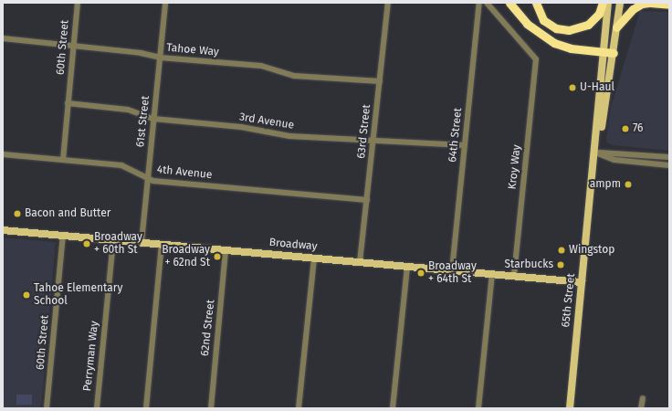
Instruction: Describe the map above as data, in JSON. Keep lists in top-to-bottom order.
{
  "streets": {
    "main road": ["Broadway", "65th Street"],
    "street": [
      "60th Street",
      "Tahoe Way",
      "61st Street",
      "3rd Avenue",
      "63rd Street",
      "64th Street",
      "Kroy Way",
      "4th Avenue",
      "62nd Street",
      "Perryman Way"
    ]
  },
  "crossings": [
    ["60th Street", "Tahoe Way"],
    ["60th Street", "3rd Avenue"],
    ["60th Street", "4th Avenue"],
    ["60th Street", "Broadway"],
    ["Tahoe Way", "61st Street"],
    ["Tahoe Way", "63rd Street"],
    ["61st Street", "3rd Avenue"],
    ["61st Street", "4th Avenue"],
    ["61st Street", "Broadway"],
    ["3rd Avenue", "63rd Street"],
    ["3rd Avenue", "64th Street"],
    ["63rd Street", "4th Avenue"],
    ["63rd Street", "Broadway"],
    ["64th Street", "Broadway"],
    ["Kroy Way", "Broadway"],
    ["Broadway", "65th Street"],
    ["Broadway", "62nd Street"],
    ["Broadway", "Perryman Way"]
  ],
  "places": [
    "U-Haul",
    "76",
    "ampm",
    "Bacon and Butter",
    "Broadway + 60th St",
    "Wingstop",
    "Broadway + 62nd St",
    "Starbucks",
    "Broadway + 64th St",
    "Tahoe Elementary School"
  ]
}
